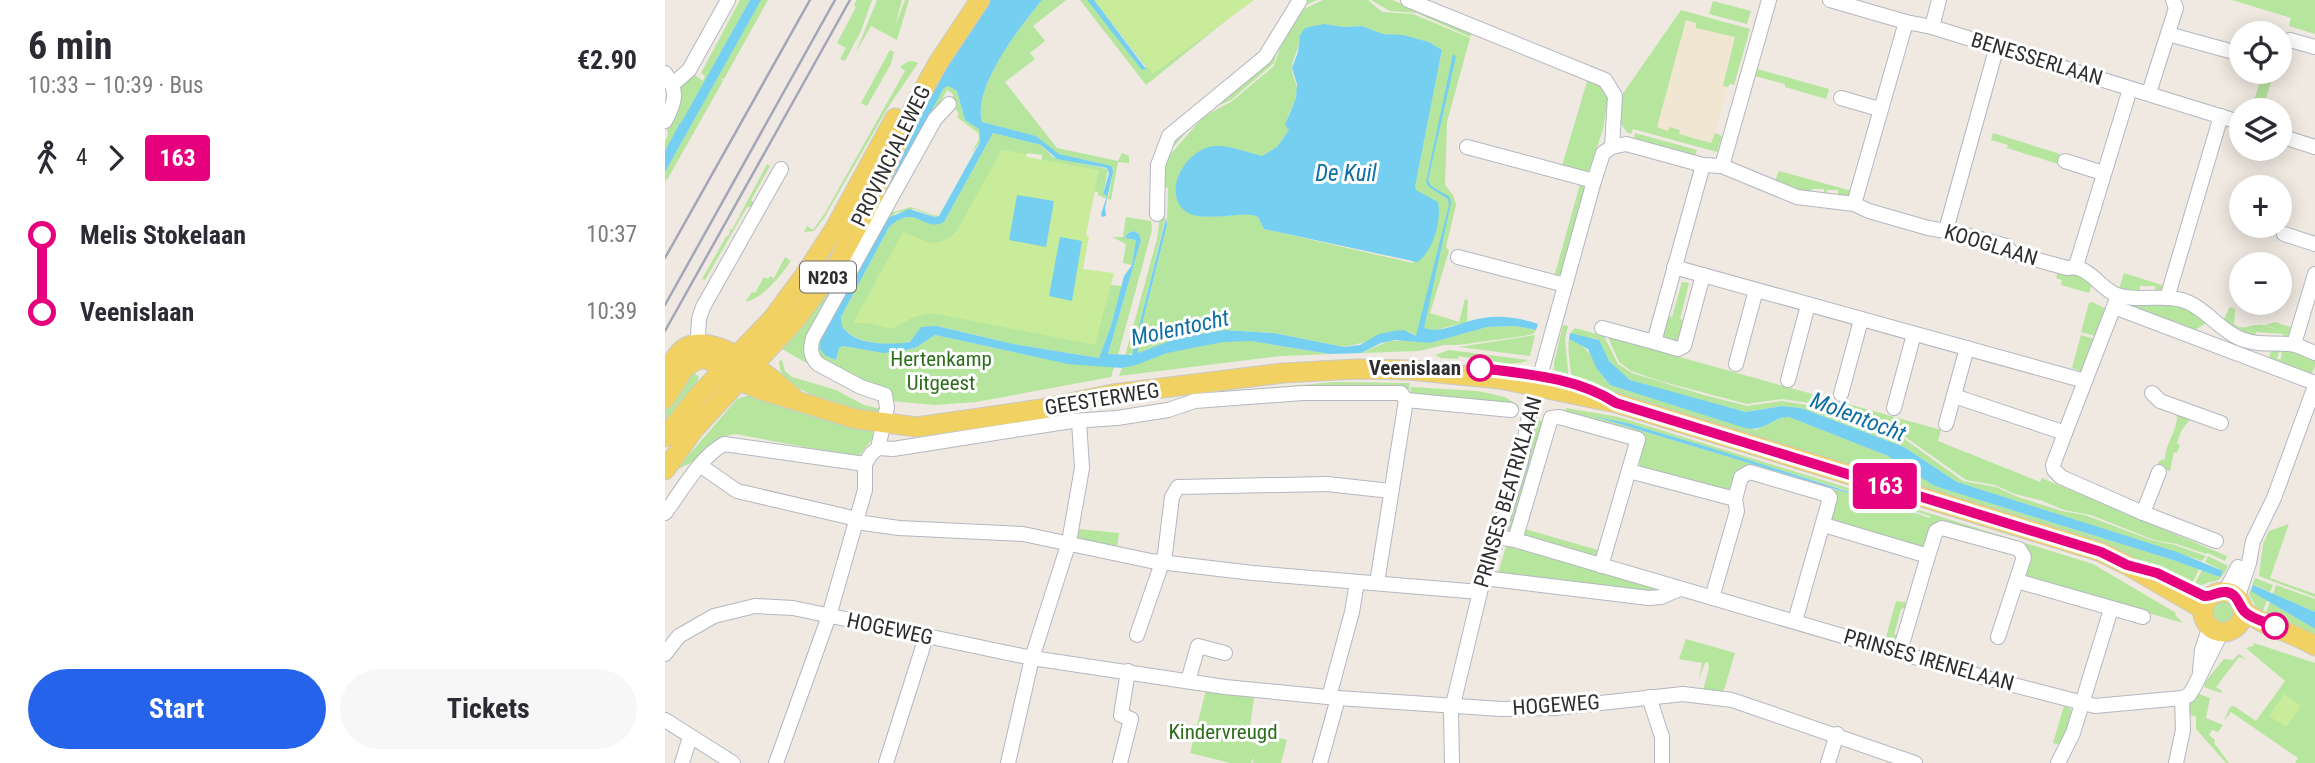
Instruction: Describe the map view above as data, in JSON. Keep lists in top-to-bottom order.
{
  "streets": {
    "main road": ["PROVINCIALEWEG", "N203", "GEESTERWEG"],
    "street": [
      "BENESSERLAAN",
      "KOOGLAAN",
      "PRINSES BEATRIXLAAN",
      "HOGEWEG",
      "PRINSES IRENELAAN"
    ]
  },
  "crossings": [
    ["PROVINCIALEWEG", "GEESTERWEG"],
    ["KOOGLAAN", "PRINSES BEATRIXLAAN"],
    ["GEESTERWEG", "PRINSES BEATRIXLAAN"],
    ["PRINSES BEATRIXLAAN", "HOGEWEG"],
    ["PRINSES BEATRIXLAAN", "PRINSES IRENELAAN"]
  ],
  "water": ["De Kuil", "Molentocht"],
  "parks": ["Hertenkamp Uitgeest", "Kindervreugd"],
  "places": ["Veenislaan"],
  "lines": ["bus line 163"],
  "page": {
    "heading": ["6 min", "10:33 – 10:39 · Bus", "€2.90"],
    "on_map": "163",
    "map_buttons": ["+", "−"],
    "legs": ["4", "163"],
    "list": [
      {
        "name": "Melis Stokelaan",
        "value": "10:37"
      },
      {
        "name": "Veenislaan",
        "value": "10:39"
      }
    ],
    "buttons": ["Start", "Tickets"]
  }
}
